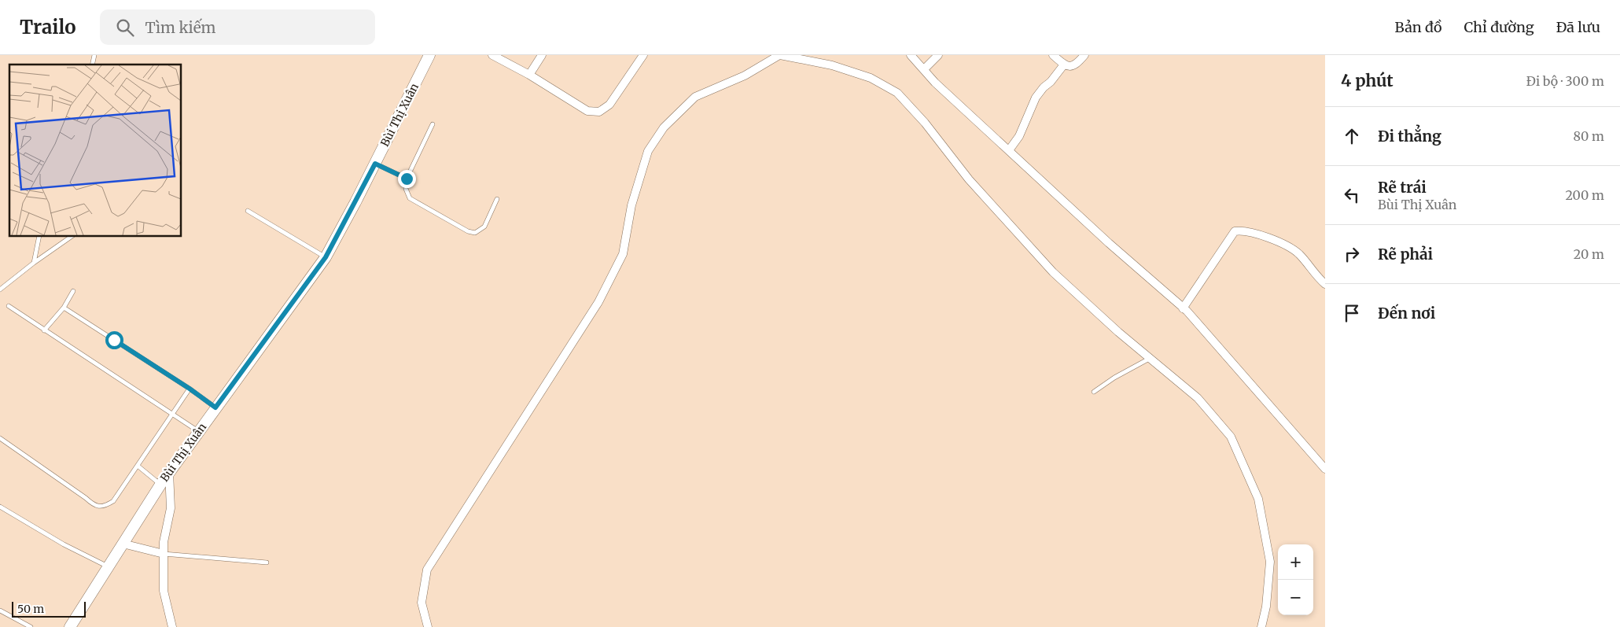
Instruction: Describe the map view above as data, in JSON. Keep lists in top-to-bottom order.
{
  "streets": {
    "main road": ["Bùi Thị Xuân"]
  },
  "scale_bar": "50 m",
  "page": {
    "header": "Trailo",
    "search": "Tìm kiếm",
    "nav": ["Bản đồ", "Chỉ đường", "Đã lưu"],
    "heading": ["4 phút", "Đi bộ · 300 m"],
    "list": [
      ["Đi thẳng", "80 m"],
      ["Rẽ trái", "Bùi Thị Xuân", "200 m"],
      ["Rẽ phải", "20 m"],
      "Đến nơi"
    ],
    "map_buttons": ["+", "−"],
    "scale": "50 m"
  }
}
